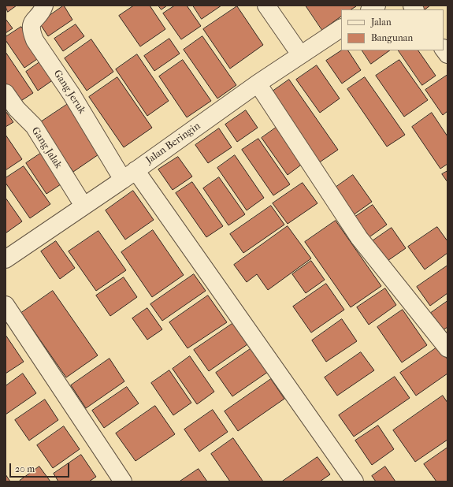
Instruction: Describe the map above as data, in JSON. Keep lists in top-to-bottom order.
{
  "streets": {
    "street": ["Gang Jeruk", "Jalan Beringin", "Gang Jalak"]
  },
  "crossings": [
    ["Gang Jeruk", "Jalan Beringin"],
    ["Jalan Beringin", "Gang Jalak"]
  ],
  "legend": ["Jalan", "Bangunan"],
  "scale_bar": "20 m"
}
